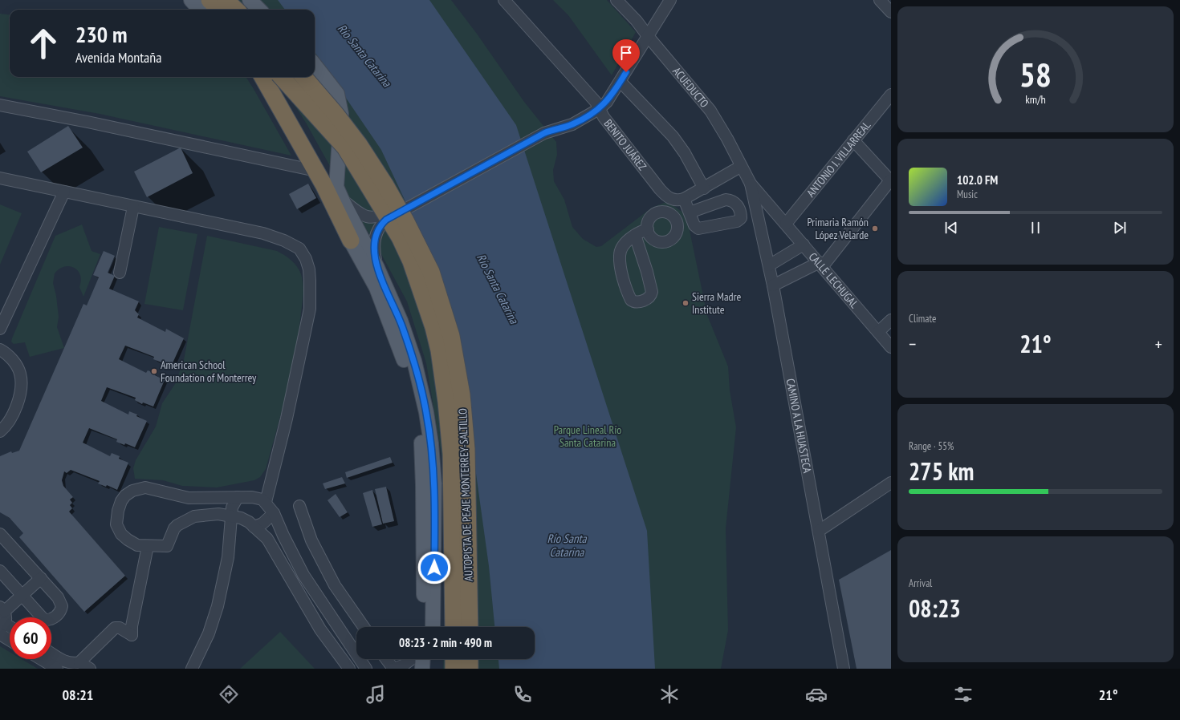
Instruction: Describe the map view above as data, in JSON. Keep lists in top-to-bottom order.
{
  "streets": {
    "highway": ["AUTOPISTA DE PEAJE MONTERREY-SALTILLO"],
    "street": [
      "ACUEDUCTO",
      "BENITO JUÁREZ",
      "ANTONIO I. VILLARREAL",
      "CALLE LECHUGAL",
      "CAMINO A LA HUASTECA"
    ]
  },
  "crossings": [
    ["ACUEDUCTO", "CALLE LECHUGAL"],
    ["ACUEDUCTO", "CAMINO A LA HUASTECA"],
    ["ANTONIO I. VILLARREAL", "CALLE LECHUGAL"],
    ["CALLE LECHUGAL", "CAMINO A LA HUASTECA"]
  ],
  "water": ["Río Santa Catarina"],
  "parks": ["Parque Lineal Río Santa Catarina"],
  "places": ["Primaria Ramón López Velarde", "Sierra Madre Institute", "American School Foundation of Monterrey"],
  "page": {
    "turn": ["230 m", "Avenida Montaña"],
    "song": ["102.0 FM", "Music"],
    "tile": [
      "Climate",
      ["Range · 55%", "275 km"],
      ["Arrival", "08:23"]
    ],
    "heat": ["−", "21°", "+"],
    "limit": "60",
    "trip": "08:23 · 2 min · 490 m",
    "tabs": ["08:21", "21°"],
    "gauge": ["58", "km/h"]
  }
}
